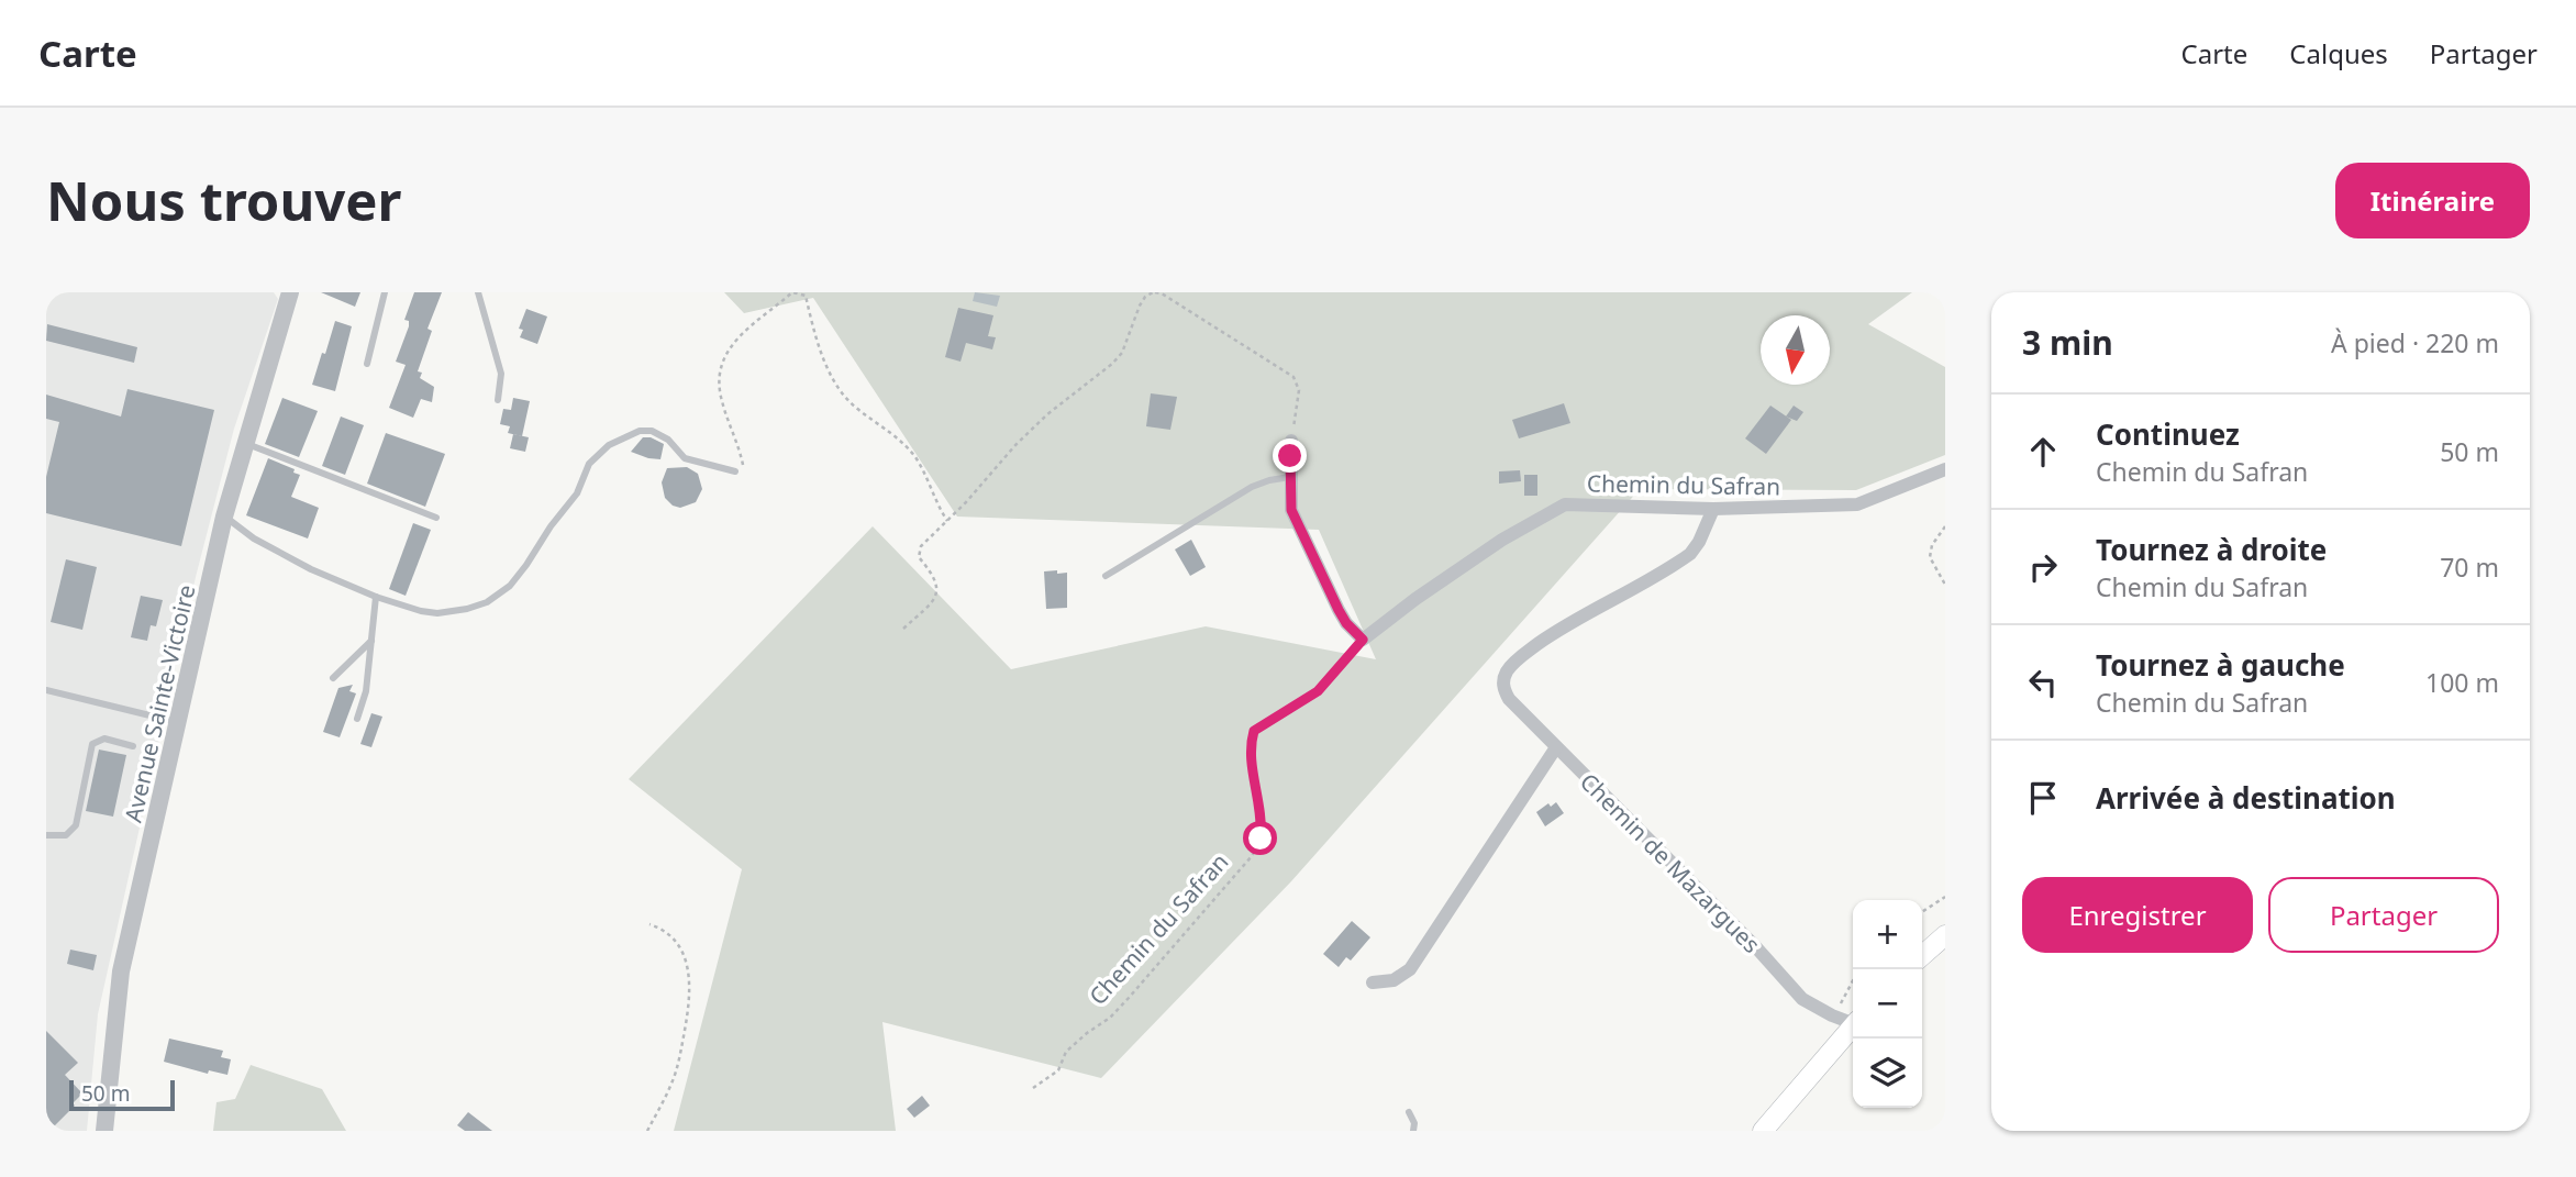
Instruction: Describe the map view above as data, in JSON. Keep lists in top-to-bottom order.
{
  "streets": {
    "main road": ["Chemin de Mazargues"],
    "street": ["Chemin du Safran", "Avenue Sainte-Victoire"]
  },
  "crossings": [
    ["Chemin du Safran", "Chemin de Mazargues"]
  ],
  "scale_bar": "50 m",
  "north": "bottom",
  "page": {
    "header": "Carte",
    "nav": ["Carte", "Calques", "Partager"],
    "buttons": [
      "Itinéraire",
      ["Enregistrer", "Partager"]
    ],
    "title": "Nous trouver",
    "heading": ["3 min", "À pied · 220 m"],
    "list": [
      ["Continuez", "Chemin du Safran", "50 m"],
      ["Tournez à droite", "Chemin du Safran", "70 m"],
      ["Tournez à gauche", "Chemin du Safran", "100 m"],
      "Arrivée à destination"
    ],
    "map_buttons": ["+", "−"],
    "scale": "50 m"
  }
}
